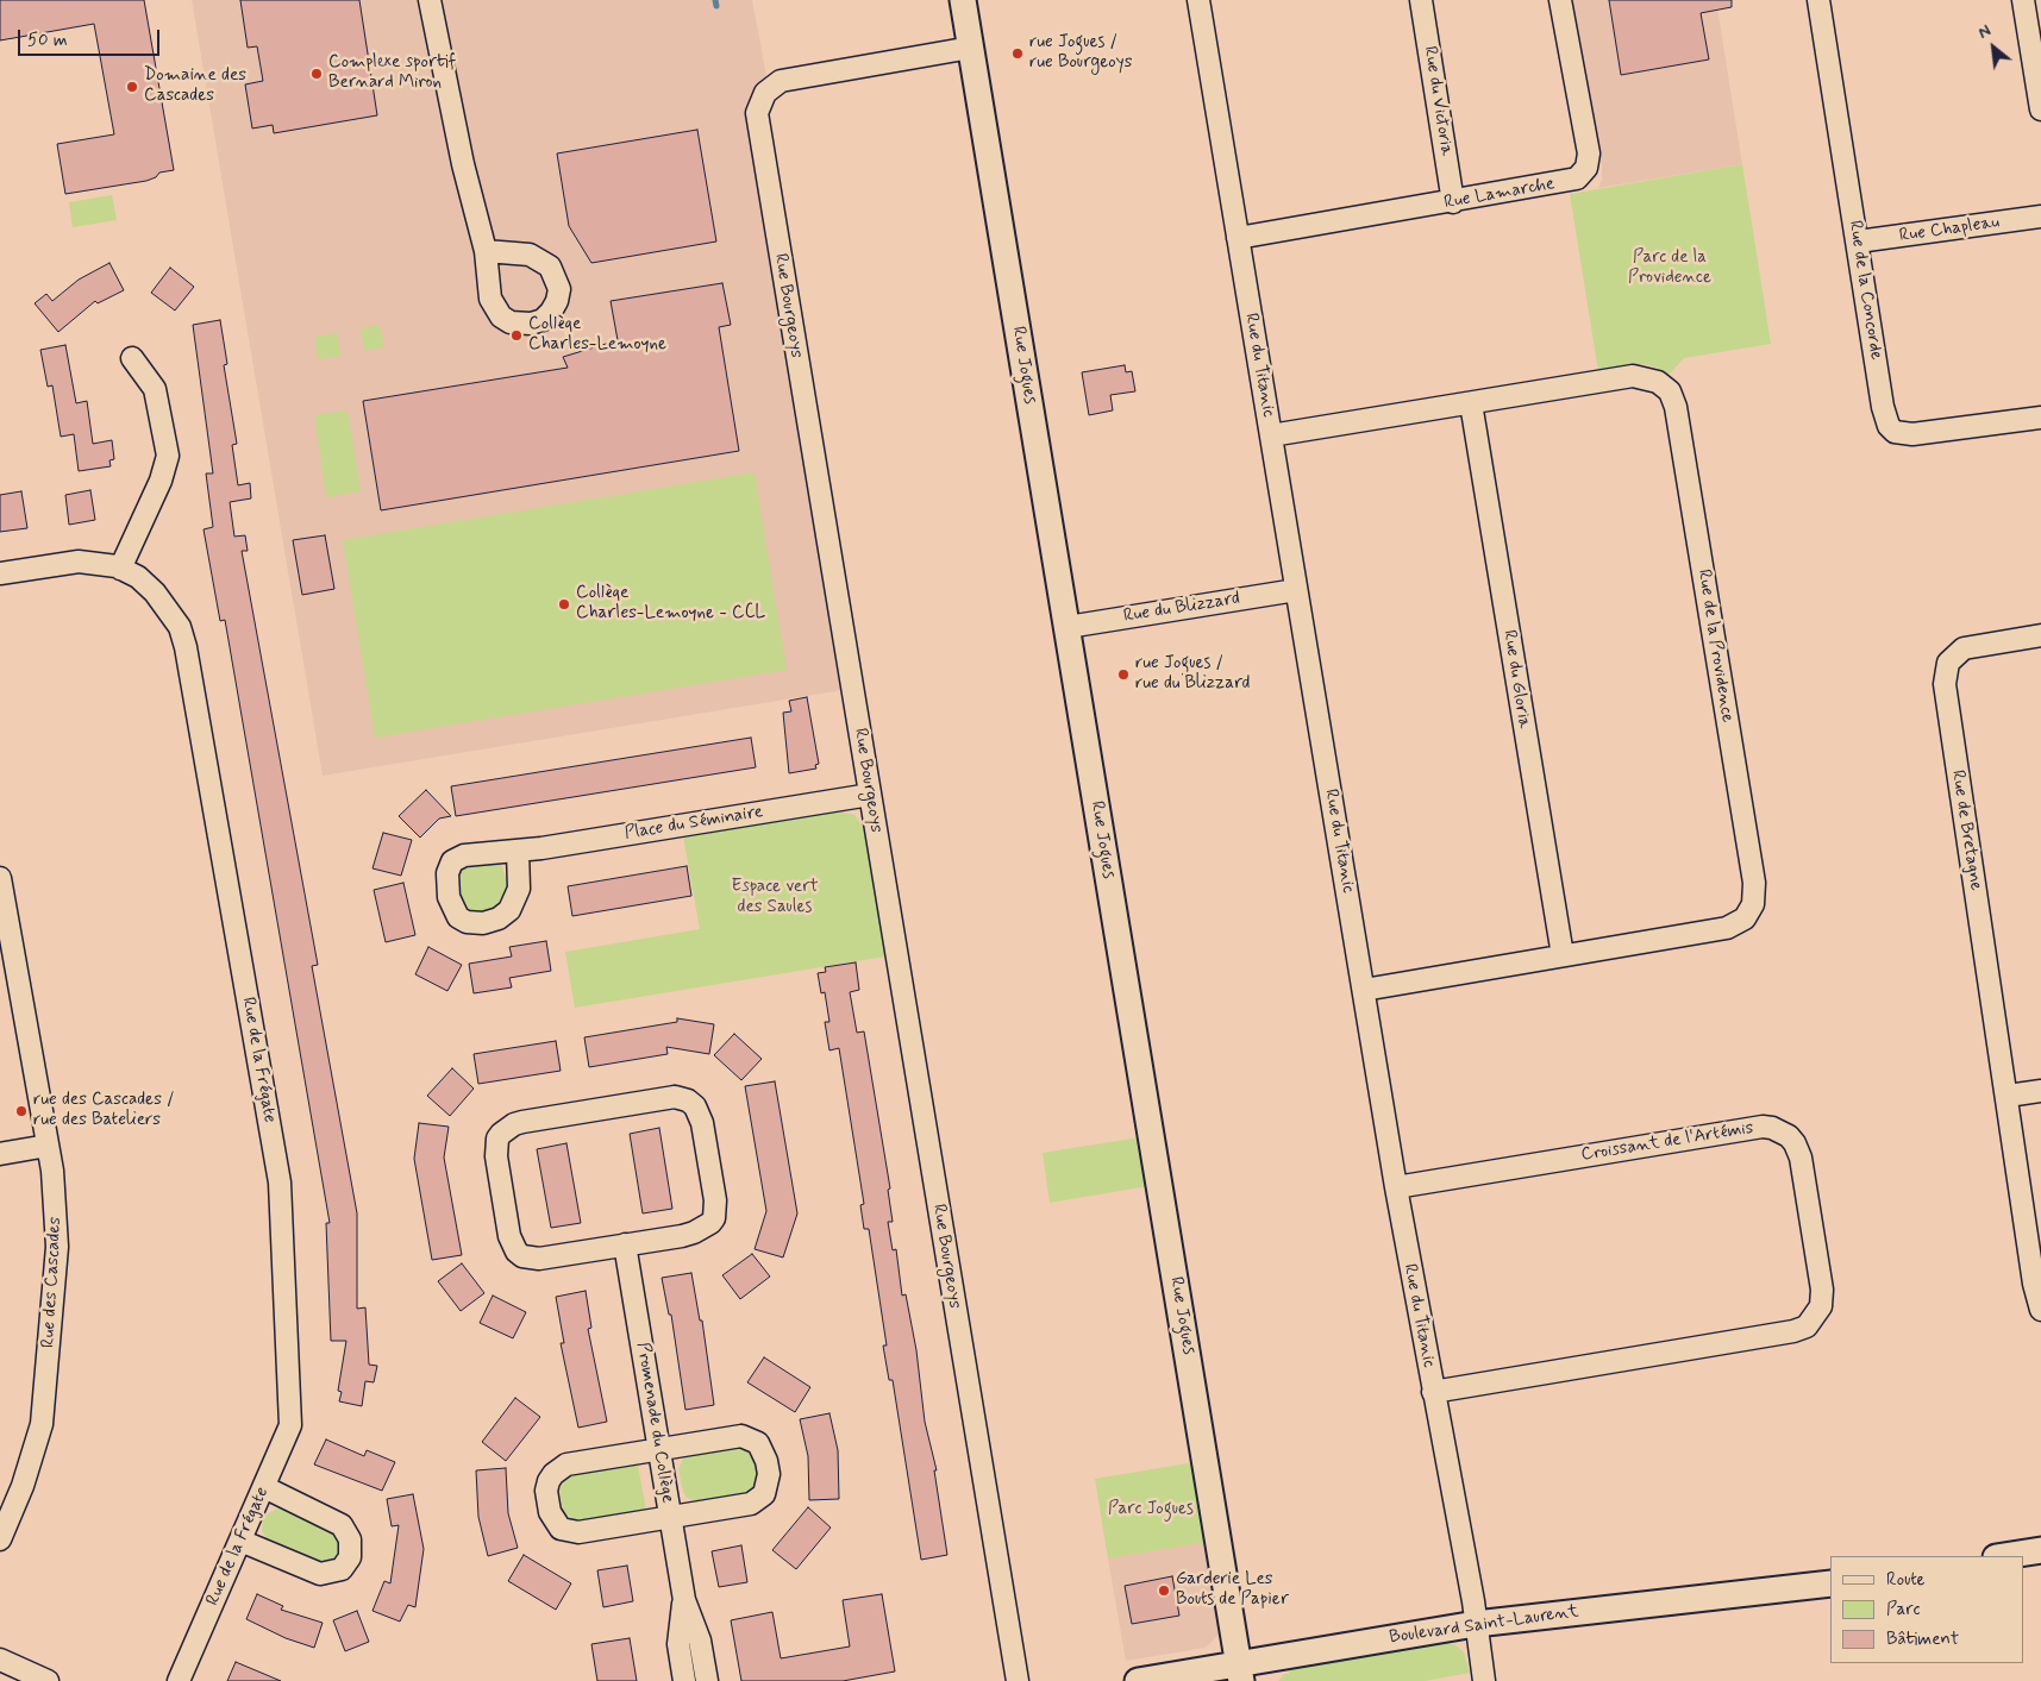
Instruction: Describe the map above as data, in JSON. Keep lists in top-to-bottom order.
{
  "streets": {
    "street": [
      "Rue du Victoria",
      "Rue Lamarche",
      "Rue Chapleau",
      "Rue de la Concorde",
      "Rue Bourgeoys",
      "Rue Jogues",
      "Rue du Titanic",
      "Rue du Blizzard",
      "Rue de la Providence",
      "Rue du Gloria",
      "Place du Séminaire",
      "Rue de Bretagne",
      "Rue de la Frégate",
      "Croissant de l'Artémis",
      "Rue des Cascades",
      "Promenade du Collège",
      "Boulevard Saint-Laurent"
    ]
  },
  "crossings": [
    ["Rue du Victoria", "Rue Lamarche"],
    ["Rue Lamarche", "Rue du Titanic"],
    ["Rue Chapleau", "Rue de la Concorde"],
    ["Rue Bourgeoys", "Rue Jogues"],
    ["Rue Bourgeoys", "Place du Séminaire"],
    ["Rue Jogues", "Rue du Blizzard"],
    ["Rue Jogues", "Boulevard Saint-Laurent"],
    ["Rue du Titanic", "Rue du Blizzard"],
    ["Rue du Titanic", "Rue de la Providence"],
    ["Rue du Titanic", "Croissant de l'Artémis"],
    ["Rue du Titanic", "Boulevard Saint-Laurent"],
    ["Rue de la Providence", "Rue du Gloria"]
  ],
  "parks": ["Parc de la Providence", "Espace vert des Saules", "Parc Jogues"],
  "places": [
    "rue Jogues / rue Bourgeoys",
    "Complexe sportif Bernard Miron",
    "Domaine des Cascades",
    "Collège Charles-Lemoyne",
    "Collège Charles-Lemoyne - CCL",
    "rue Jogues / rue du Blizzard",
    "rue des Cascades / rue des Bateliers",
    "Garderie Les Bouts de Papier"
  ],
  "legend": ["Route", "Parc", "Bâtiment"],
  "scale_bar": "50 m",
  "north": "top left"
}
